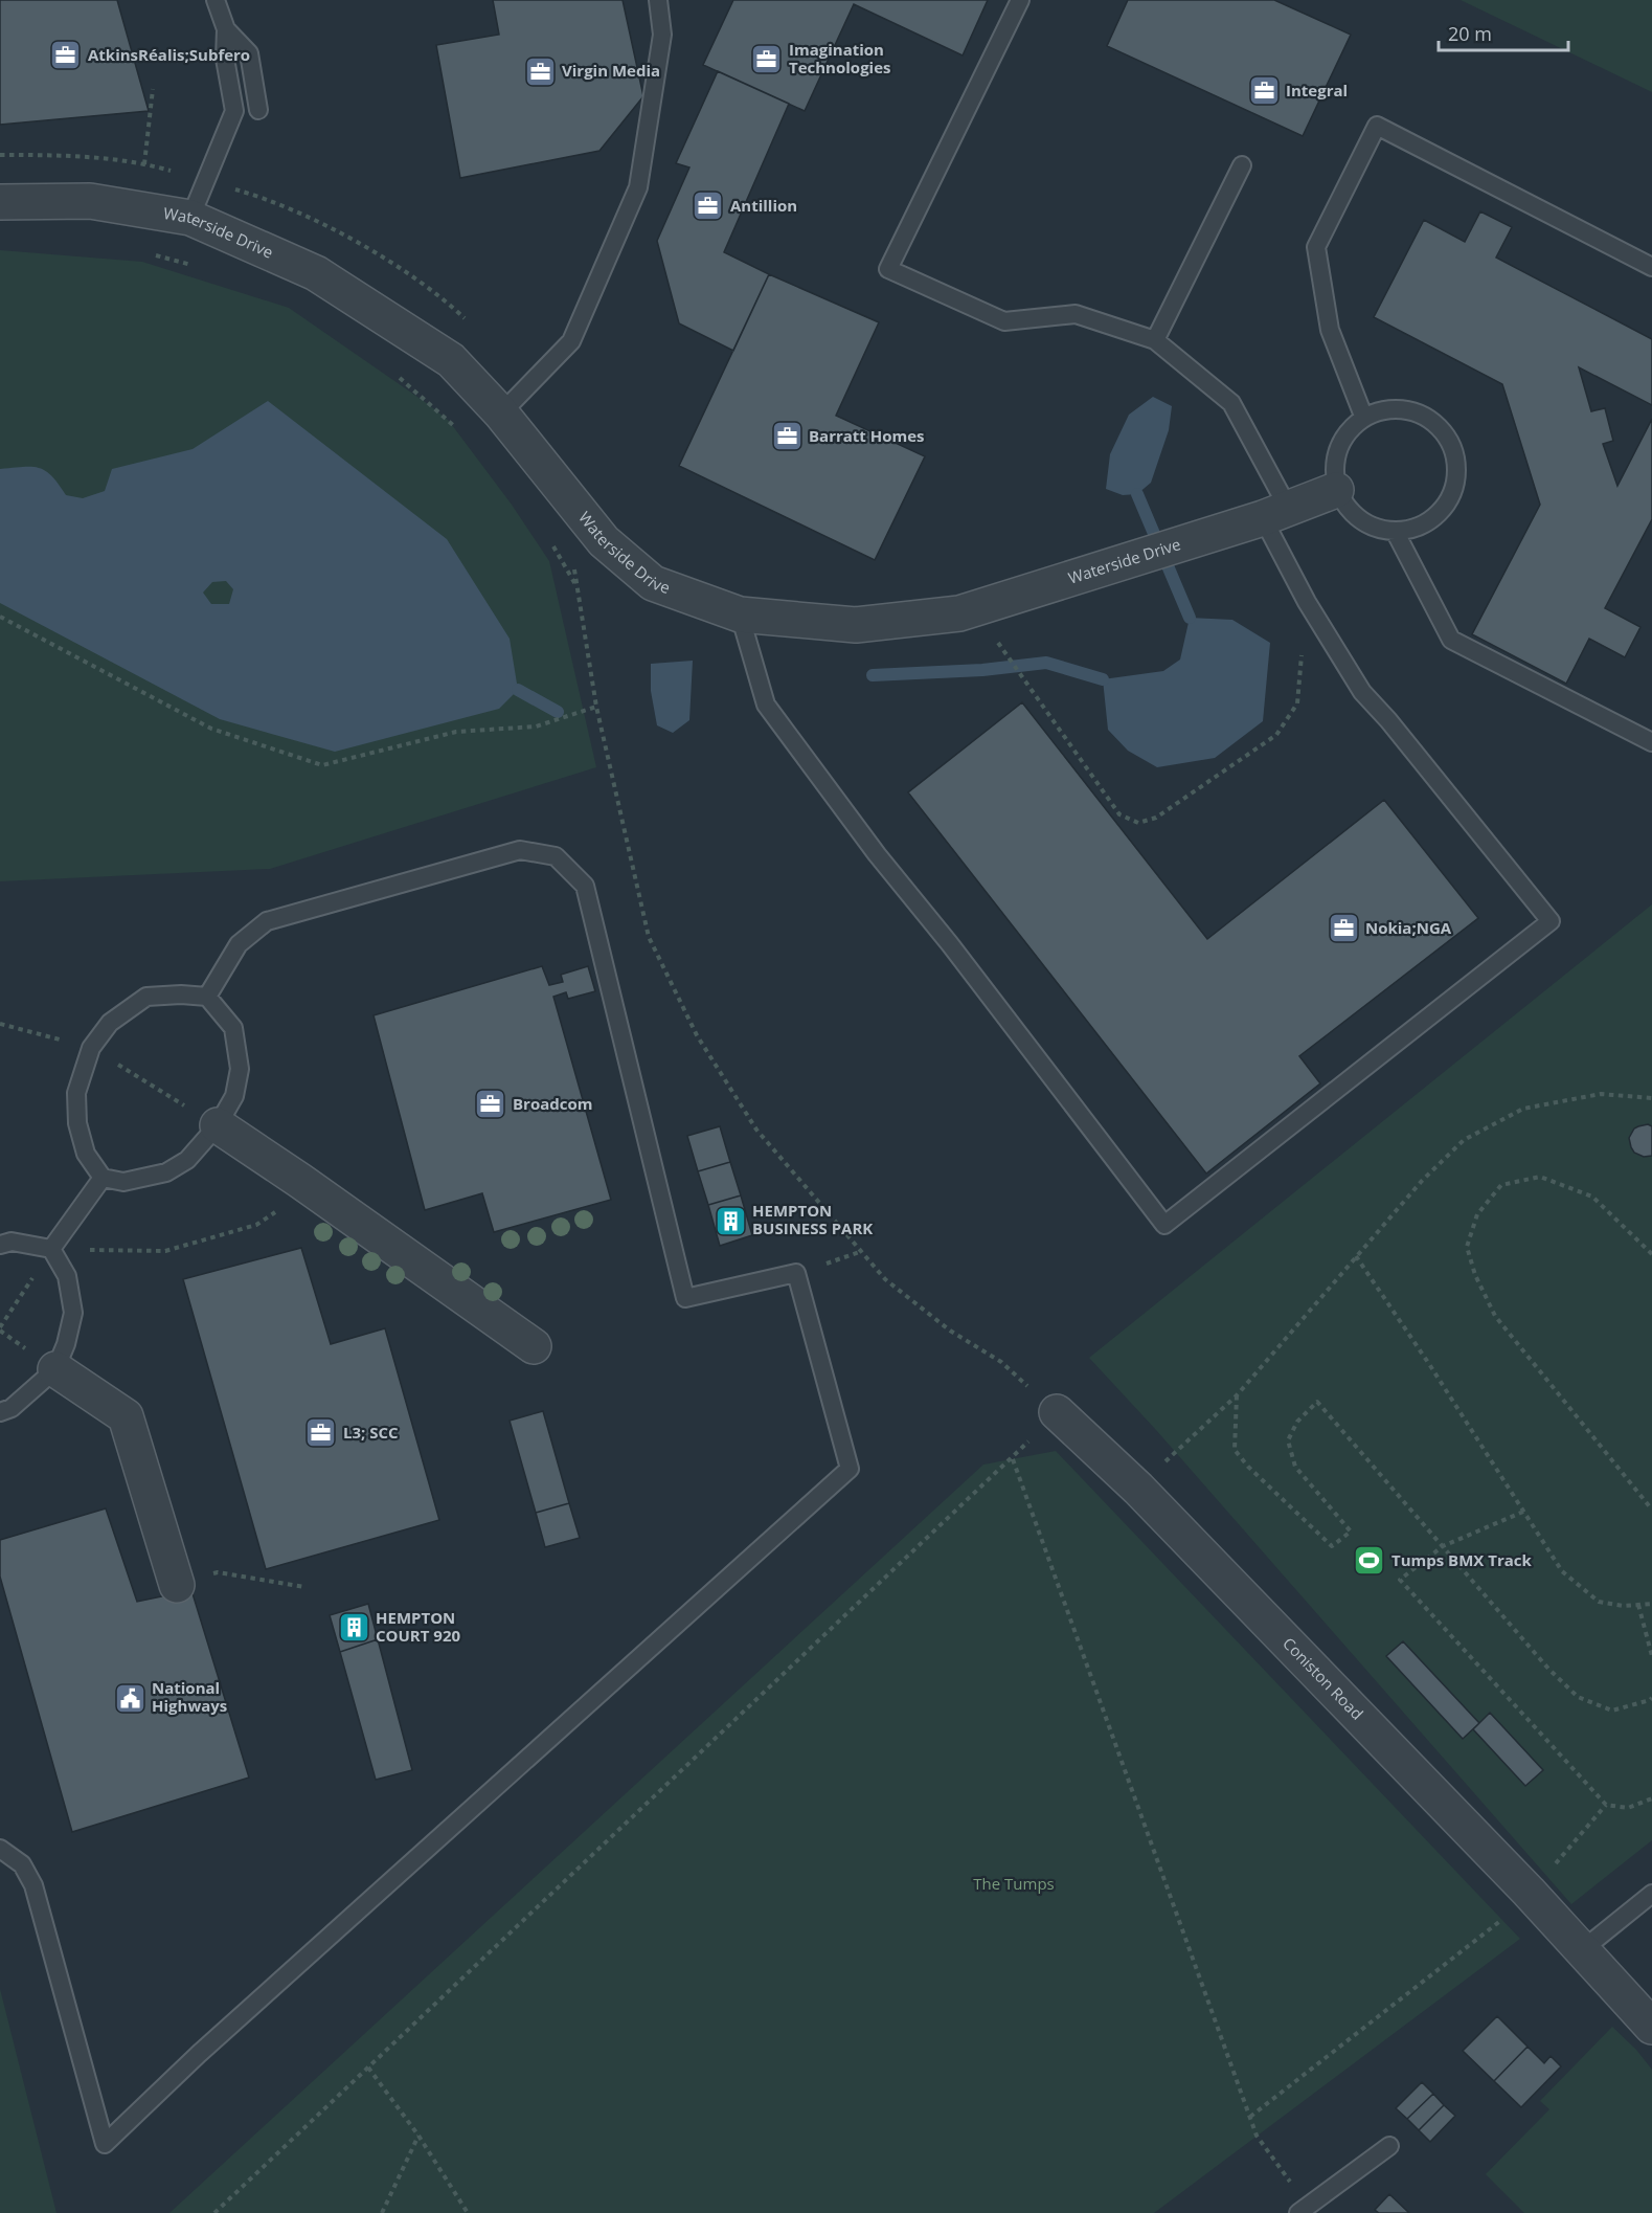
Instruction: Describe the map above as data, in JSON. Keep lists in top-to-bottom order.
{
  "streets": {
    "street": ["Waterside Drive", "Coniston Road"]
  },
  "parks": ["The Tumps"],
  "places": {
    "office": [
      "AtkinsRéalis;Subfero",
      "Imagination Technologies",
      "Virgin Media",
      "Integral",
      "Antillion",
      "Barratt Homes",
      "Nokia;NGA",
      "Broadcom",
      "L3; SCC"
    ],
    "building": ["HEMPTON BUSINESS PARK", "HEMPTON COURT 920"],
    "sports": ["Tumps BMX Track"],
    "public building": ["National Highways"]
  },
  "scale_bar": "20 m"
}
